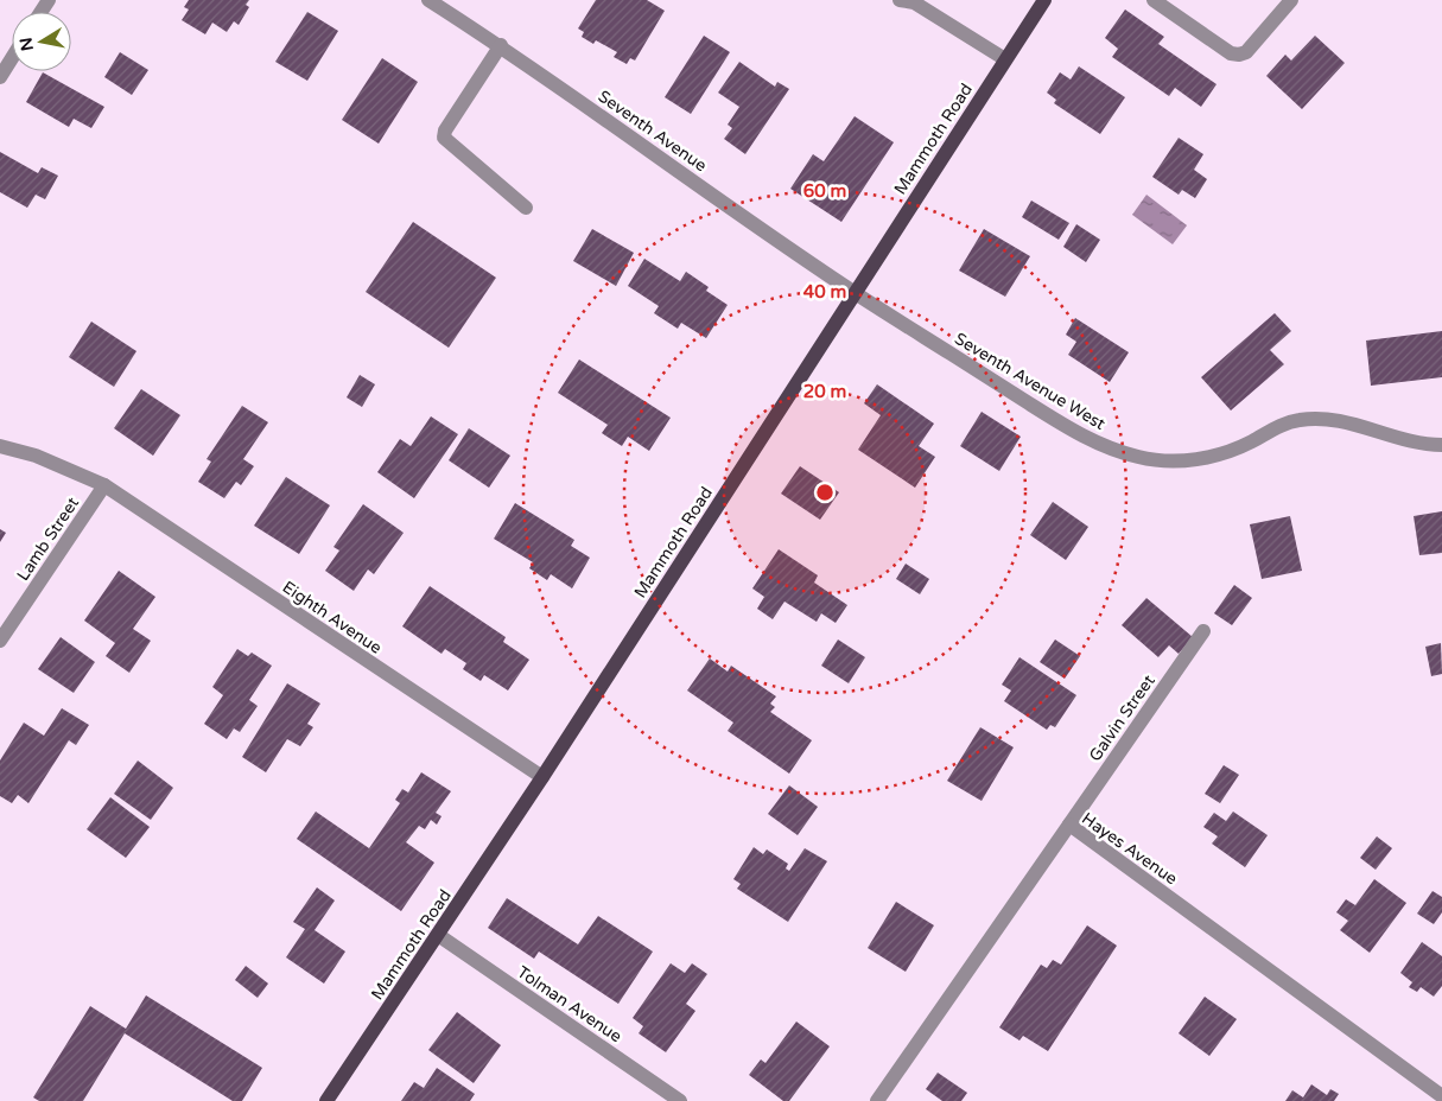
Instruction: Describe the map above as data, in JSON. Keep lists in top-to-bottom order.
{
  "streets": {
    "main road": ["Mammoth Road"],
    "street": [
      "Seventh Avenue",
      "Seventh Avenue West",
      "Lamb Street",
      "Eighth Avenue",
      "Galvin Street",
      "Hayes Avenue",
      "Tolman Avenue"
    ]
  },
  "crossings": [
    ["Seventh Avenue", "Mammoth Road"],
    ["Seventh Avenue", "Seventh Avenue West"],
    ["Mammoth Road", "Seventh Avenue West"],
    ["Mammoth Road", "Eighth Avenue"],
    ["Mammoth Road", "Tolman Avenue"],
    ["Lamb Street", "Eighth Avenue"],
    ["Galvin Street", "Hayes Avenue"]
  ],
  "north": "left",
  "rings": ["60 m", "40 m", "20 m"]
}
